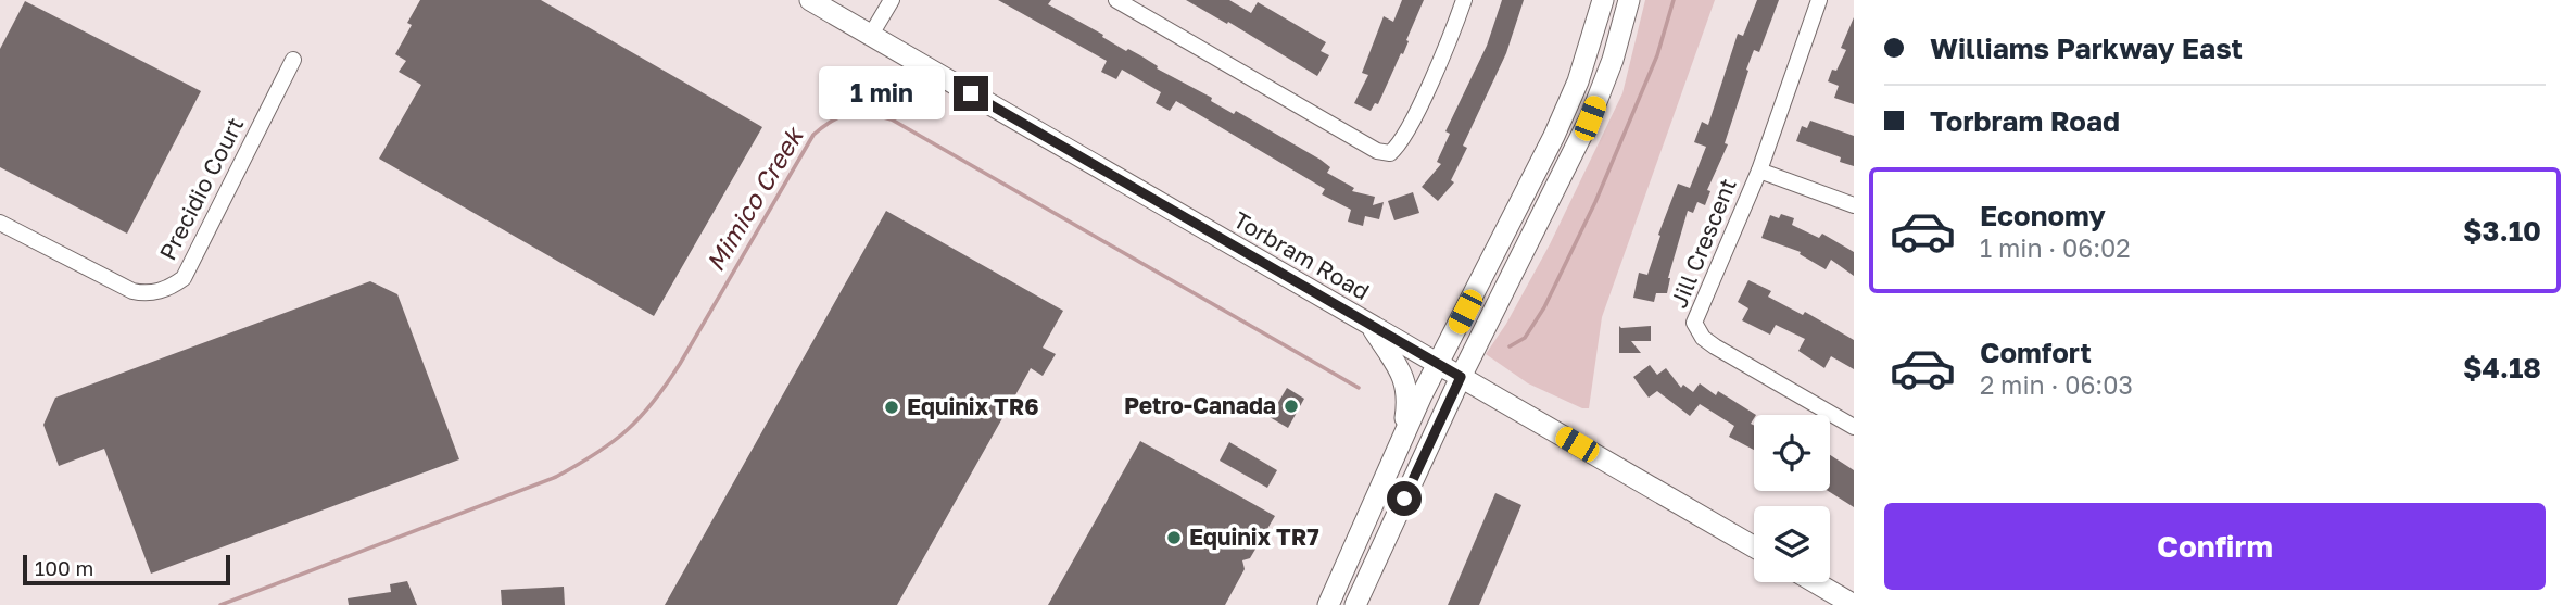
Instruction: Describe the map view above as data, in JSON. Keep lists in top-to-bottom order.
{
  "streets": {
    "main road": ["Torbram Road"],
    "street": ["Precidio Court", "Jill Crescent"]
  },
  "water": ["Mimico Creek"],
  "places": ["Petro-Canada", "Equinix TR6", "Equinix TR7"],
  "scale_bar": "100 m",
  "page": {
    "banner": ["Williams Parkway East", "Torbram Road"],
    "bubble": "1 min",
    "list": [
      {
        "name": "Economy",
        "note": "1 min · 06:02",
        "value": "$3.10"
      },
      {
        "name": "Comfort",
        "note": "2 min · 06:03",
        "value": "$4.18"
      }
    ],
    "buttons": "Confirm",
    "scale": "100 m"
  }
}
